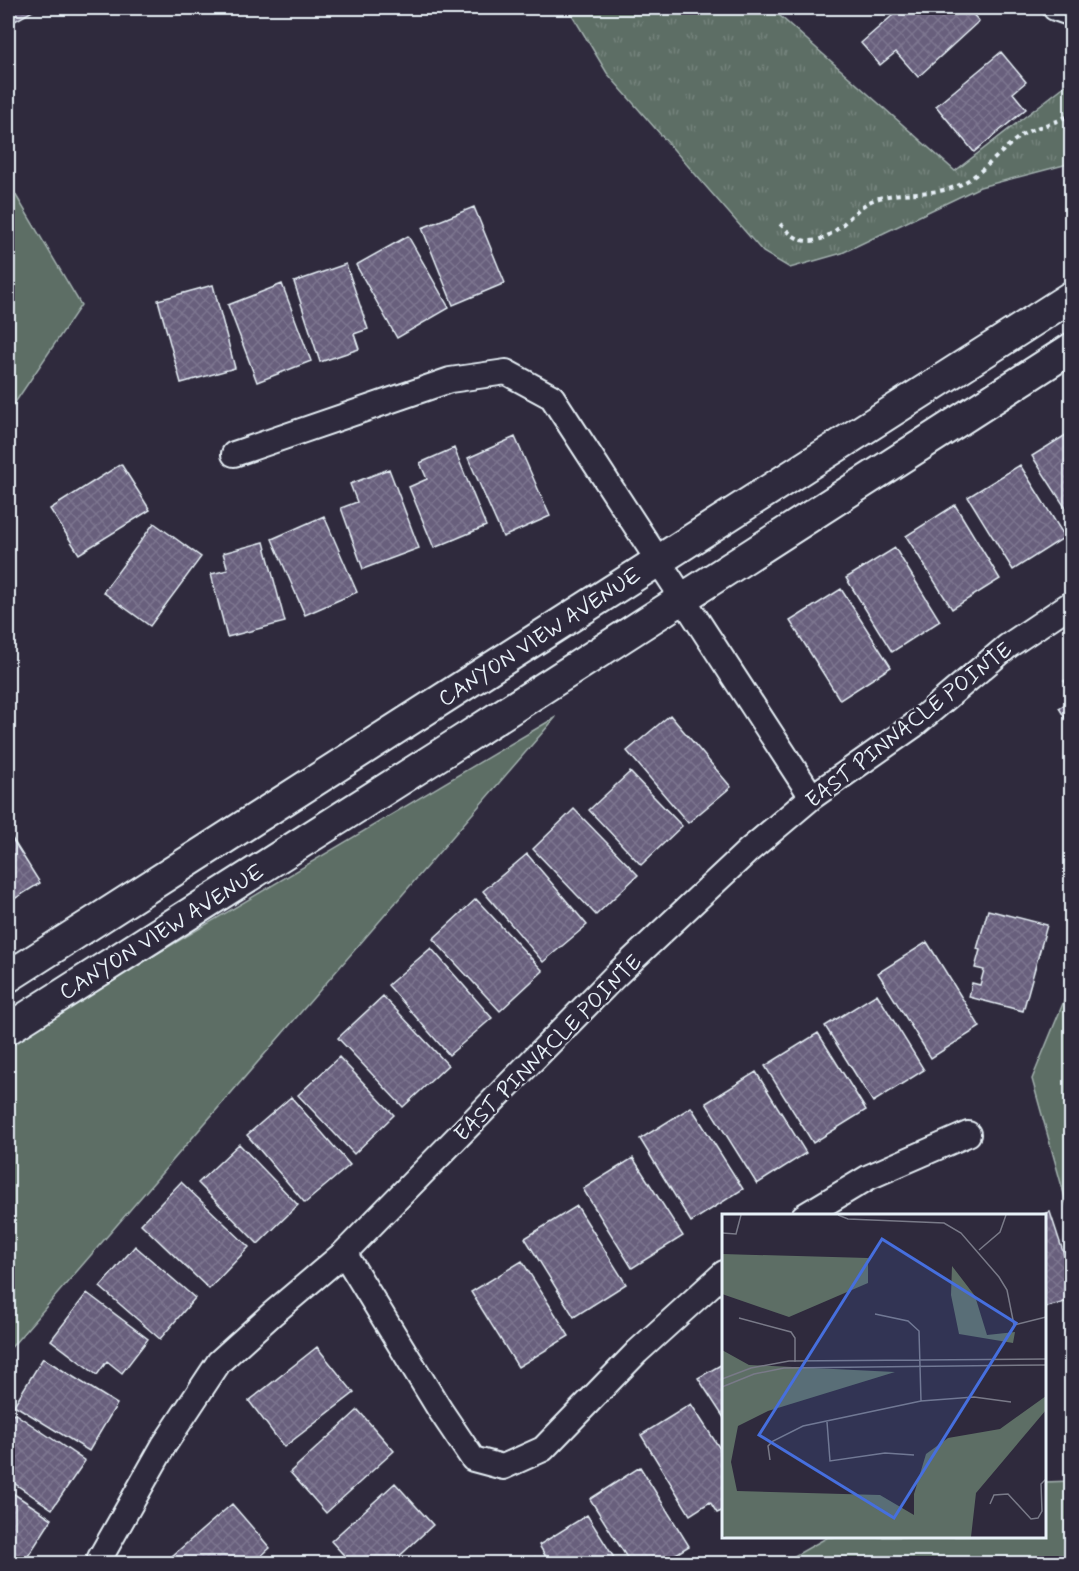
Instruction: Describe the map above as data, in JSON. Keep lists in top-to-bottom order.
{
  "streets": {
    "street": ["CANYON VIEW AVENUE", "EAST PINNACLE POINTE"]
  }
}
